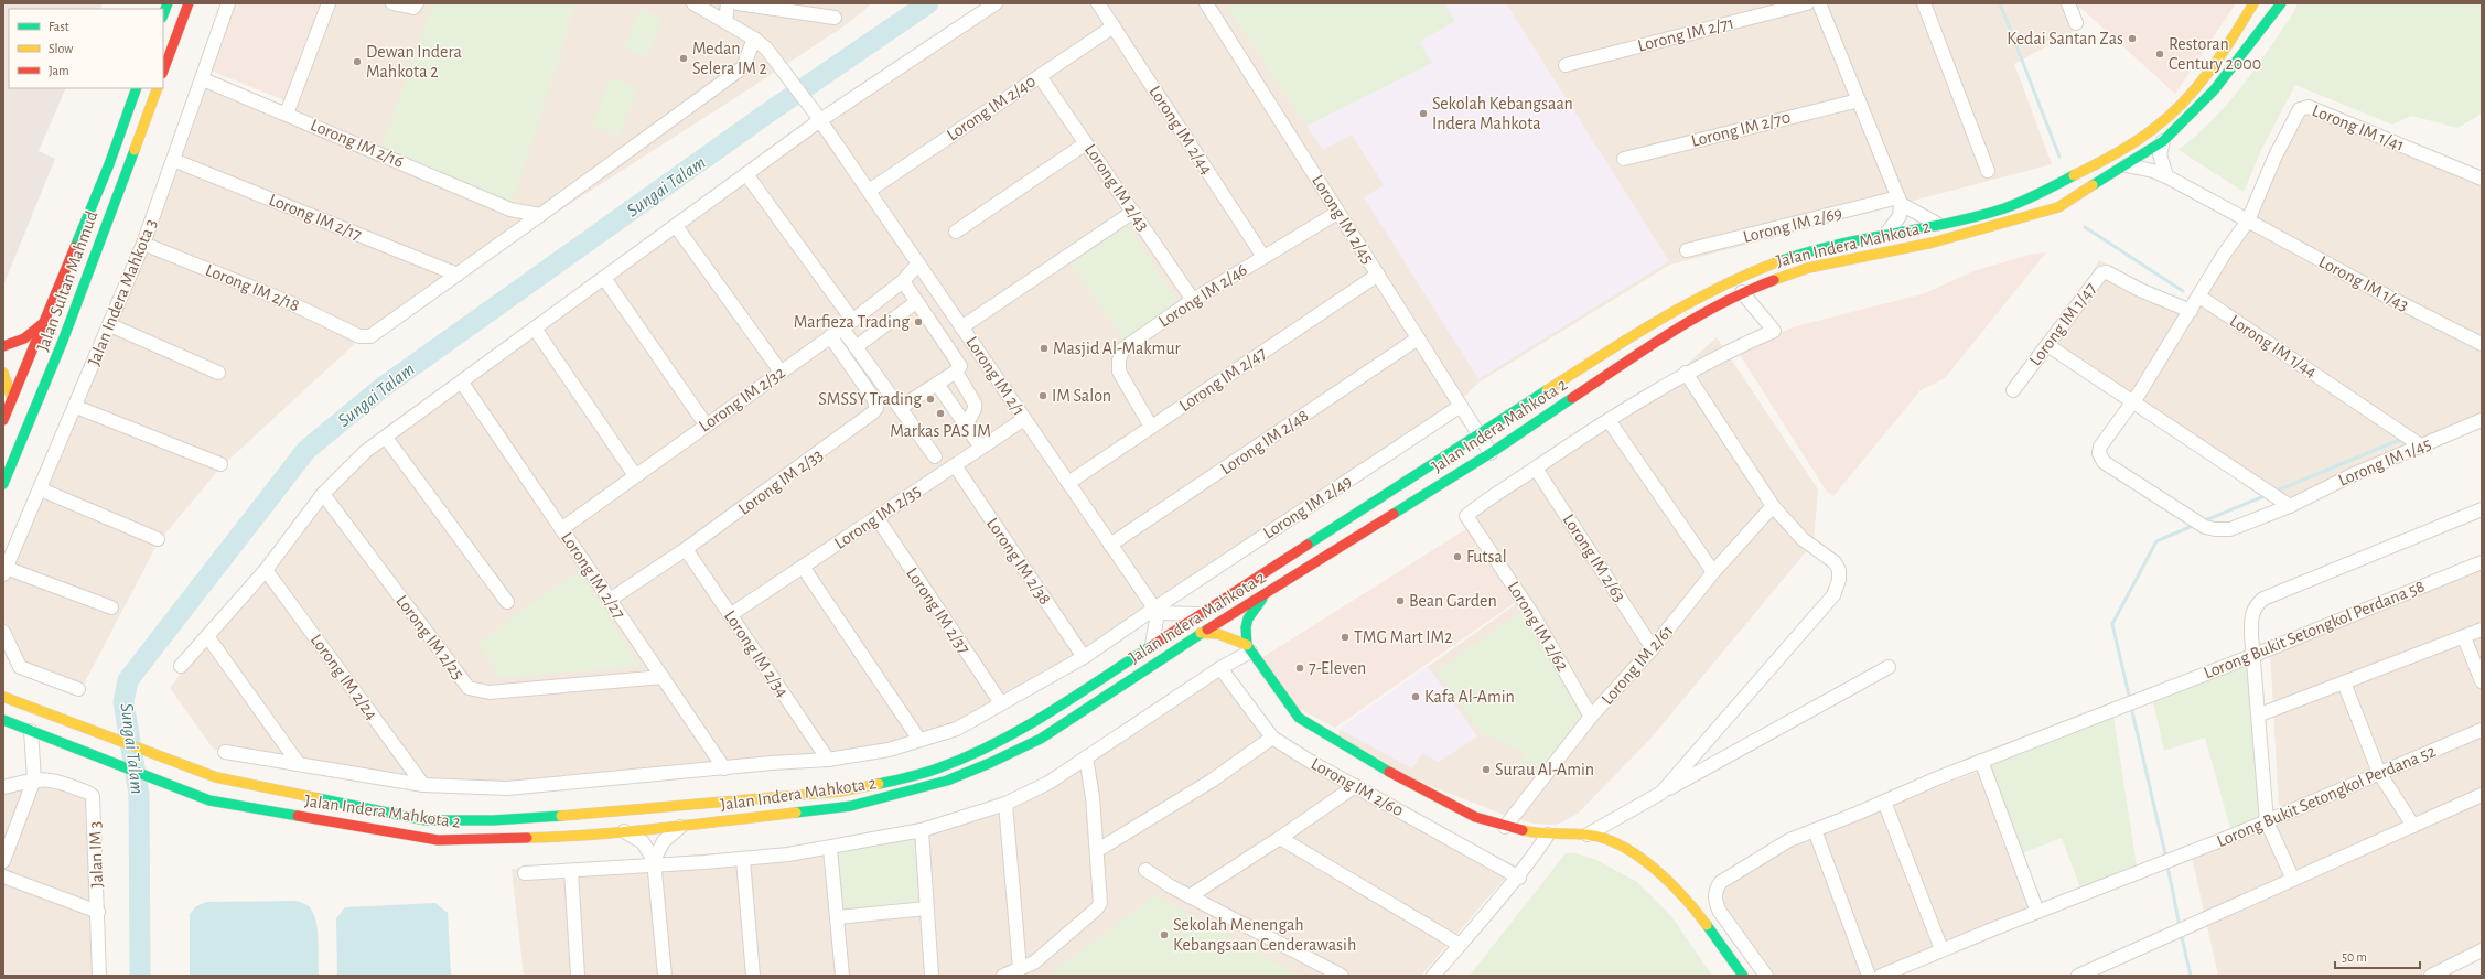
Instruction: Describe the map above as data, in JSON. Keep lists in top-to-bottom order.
{
  "streets": {
    "street": [
      "Lorong IM 2/71",
      "Lorong IM 2/40",
      "Lorong IM 1/41",
      "Lorong IM 2/70",
      "Lorong IM 2/44",
      "Lorong IM 2/16",
      "Lorong IM 2/43",
      "Lorong IM 2/17",
      "Lorong IM 2/45",
      "Lorong IM 2/69",
      "Jalan Indera Mahkota 2",
      "Jalan Sultan Mahmud",
      "Lorong IM 1/43",
      "Lorong IM 2/18",
      "Jalan Indera Mahkota 3",
      "Lorong IM 2/46",
      "Lorong IM 1/47",
      "Lorong IM 1/44",
      "Lorong IM 2/1",
      "Lorong IM 2/47",
      "Lorong IM 2/32",
      "Lorong IM 2/48",
      "Lorong IM 1/45",
      "Lorong IM 2/33",
      "Lorong IM 2/49",
      "Lorong IM 2/35",
      "Lorong IM 2/63",
      "Lorong IM 2/38",
      "Lorong IM 2/27",
      "Lorong IM 2/37",
      "Lorong IM 2/62",
      "Lorong Bukit Setongkol Perdana 58",
      "Lorong IM 2/25",
      "Lorong IM 2/34",
      "Lorong IM 2/61",
      "Lorong IM 2/24",
      "Lorong IM 2/60",
      "Lorong Bukit Setongkol Perdana 52",
      "Jalan IM 3"
    ]
  },
  "crossings": [
    ["Lorong IM 2/40", "Lorong IM 2/44"],
    ["Lorong IM 2/40", "Lorong IM 2/43"],
    ["Lorong IM 2/40", "Lorong IM 2/1"],
    ["Lorong IM 1/41", "Lorong IM 1/43"],
    ["Lorong IM 2/44", "Lorong IM 2/46"],
    ["Lorong IM 2/16", "Jalan Indera Mahkota 3"],
    ["Lorong IM 2/43", "Lorong IM 2/46"],
    ["Lorong IM 2/17", "Lorong IM 2/18"],
    ["Lorong IM 2/17", "Jalan Indera Mahkota 3"],
    ["Lorong IM 2/45", "Jalan Indera Mahkota 2"],
    ["Lorong IM 2/45", "Lorong IM 2/46"],
    ["Lorong IM 2/45", "Lorong IM 2/47"],
    ["Lorong IM 2/45", "Lorong IM 2/48"],
    ["Lorong IM 2/45", "Lorong IM 2/49"],
    ["Jalan Indera Mahkota 2", "Lorong IM 1/43"],
    ["Lorong IM 2/18", "Jalan Indera Mahkota 3"],
    ["Lorong IM 2/46", "Lorong IM 2/47"],
    ["Lorong IM 1/44", "Lorong IM 1/45"],
    ["Lorong IM 2/1", "Lorong IM 2/47"],
    ["Lorong IM 2/1", "Lorong IM 2/32"],
    ["Lorong IM 2/1", "Lorong IM 2/48"],
    ["Lorong IM 2/1", "Lorong IM 2/49"],
    ["Lorong IM 2/1", "Lorong IM 2/35"],
    ["Lorong IM 2/32", "Lorong IM 2/33"],
    ["Lorong IM 2/32", "Lorong IM 2/27"],
    ["Lorong IM 2/33", "Lorong IM 2/27"],
    ["Lorong IM 2/33", "Lorong IM 2/34"],
    ["Lorong IM 2/49", "Lorong IM 2/38"],
    ["Lorong IM 2/49", "Lorong IM 2/27"],
    ["Lorong IM 2/49", "Lorong IM 2/37"],
    ["Lorong IM 2/49", "Lorong IM 2/34"],
    ["Lorong IM 2/49", "Lorong IM 2/24"],
    ["Lorong IM 2/35", "Lorong IM 2/38"],
    ["Lorong IM 2/35", "Lorong IM 2/37"],
    ["Lorong IM 2/35", "Lorong IM 2/34"],
    ["Lorong IM 2/63", "Lorong IM 2/62"],
    ["Lorong IM 2/63", "Lorong IM 2/61"],
    ["Lorong IM 2/27", "Lorong IM 2/25"],
    ["Lorong IM 2/62", "Lorong IM 2/61"]
  ],
  "water": ["Sungai Talam"],
  "places": [
    "Kedai Santan Zas",
    "Restoran Century 2000",
    "Medan Selera IM 2",
    "Dewan Indera Mahkota 2",
    "Sekolah Kebangsaan Indera Mahkota",
    "Marfieza Trading",
    "Masjid Al-Makmur",
    "IM Salon",
    "SMSSY Trading",
    "Markas PAS IM",
    "Futsal",
    "Bean Garden",
    "TMG Mart IM2",
    "7-Eleven",
    "Kafa Al-Amin",
    "Surau Al-Amin",
    "Sekolah Menengah Kebangsaan Cenderawasih"
  ],
  "legend": ["Fast", "Slow", "Jam"],
  "scale_bar": "50 m"
}
